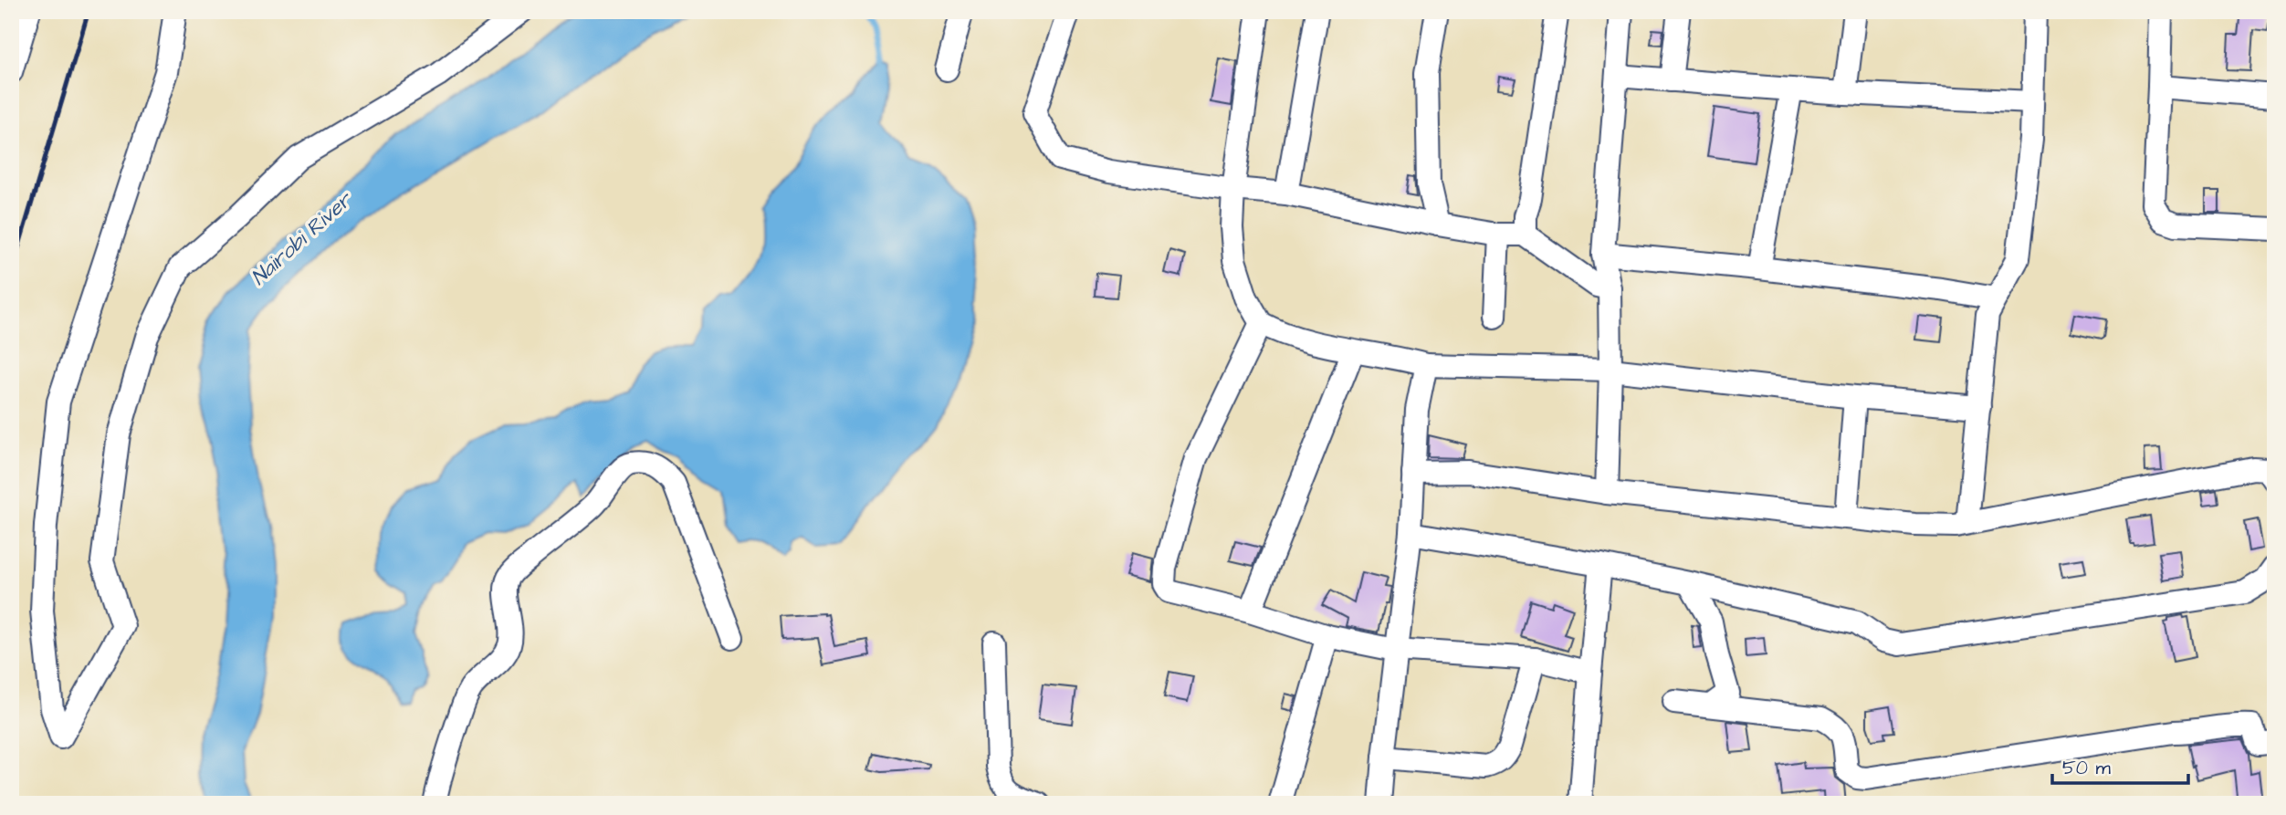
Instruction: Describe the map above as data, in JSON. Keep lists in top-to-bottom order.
{
  "water": ["Nairobi River"],
  "scale_bar": "50 m"
}
